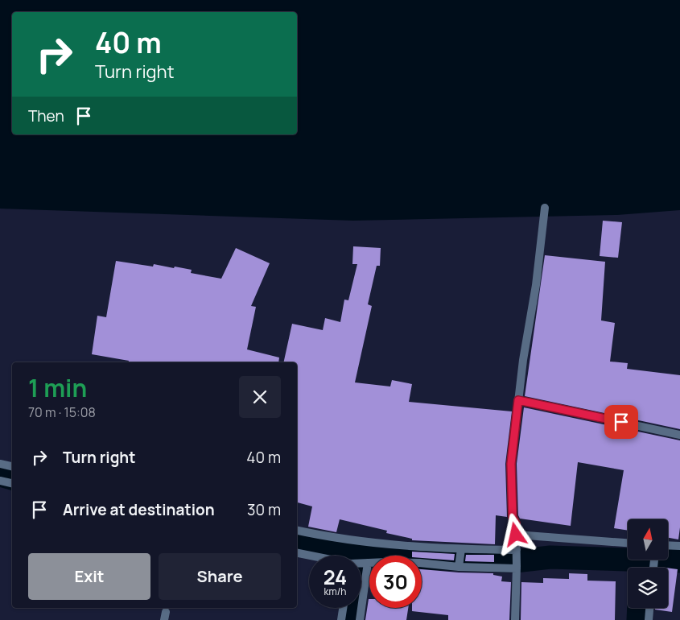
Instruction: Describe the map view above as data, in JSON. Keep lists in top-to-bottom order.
{
  "north": "top",
  "page": {
    "turn": ["40 m", "Turn right"],
    "then": "Then",
    "heading": ["1 min", "70 m · 15:08"],
    "list": [
      {
        "name": "Turn right",
        "value": "40 m"
      },
      {
        "name": "Arrive at destination",
        "value": "30 m"
      }
    ],
    "buttons": ["Exit", "Share"],
    "speed": "24 km/h",
    "limit": "30"
  }
}
